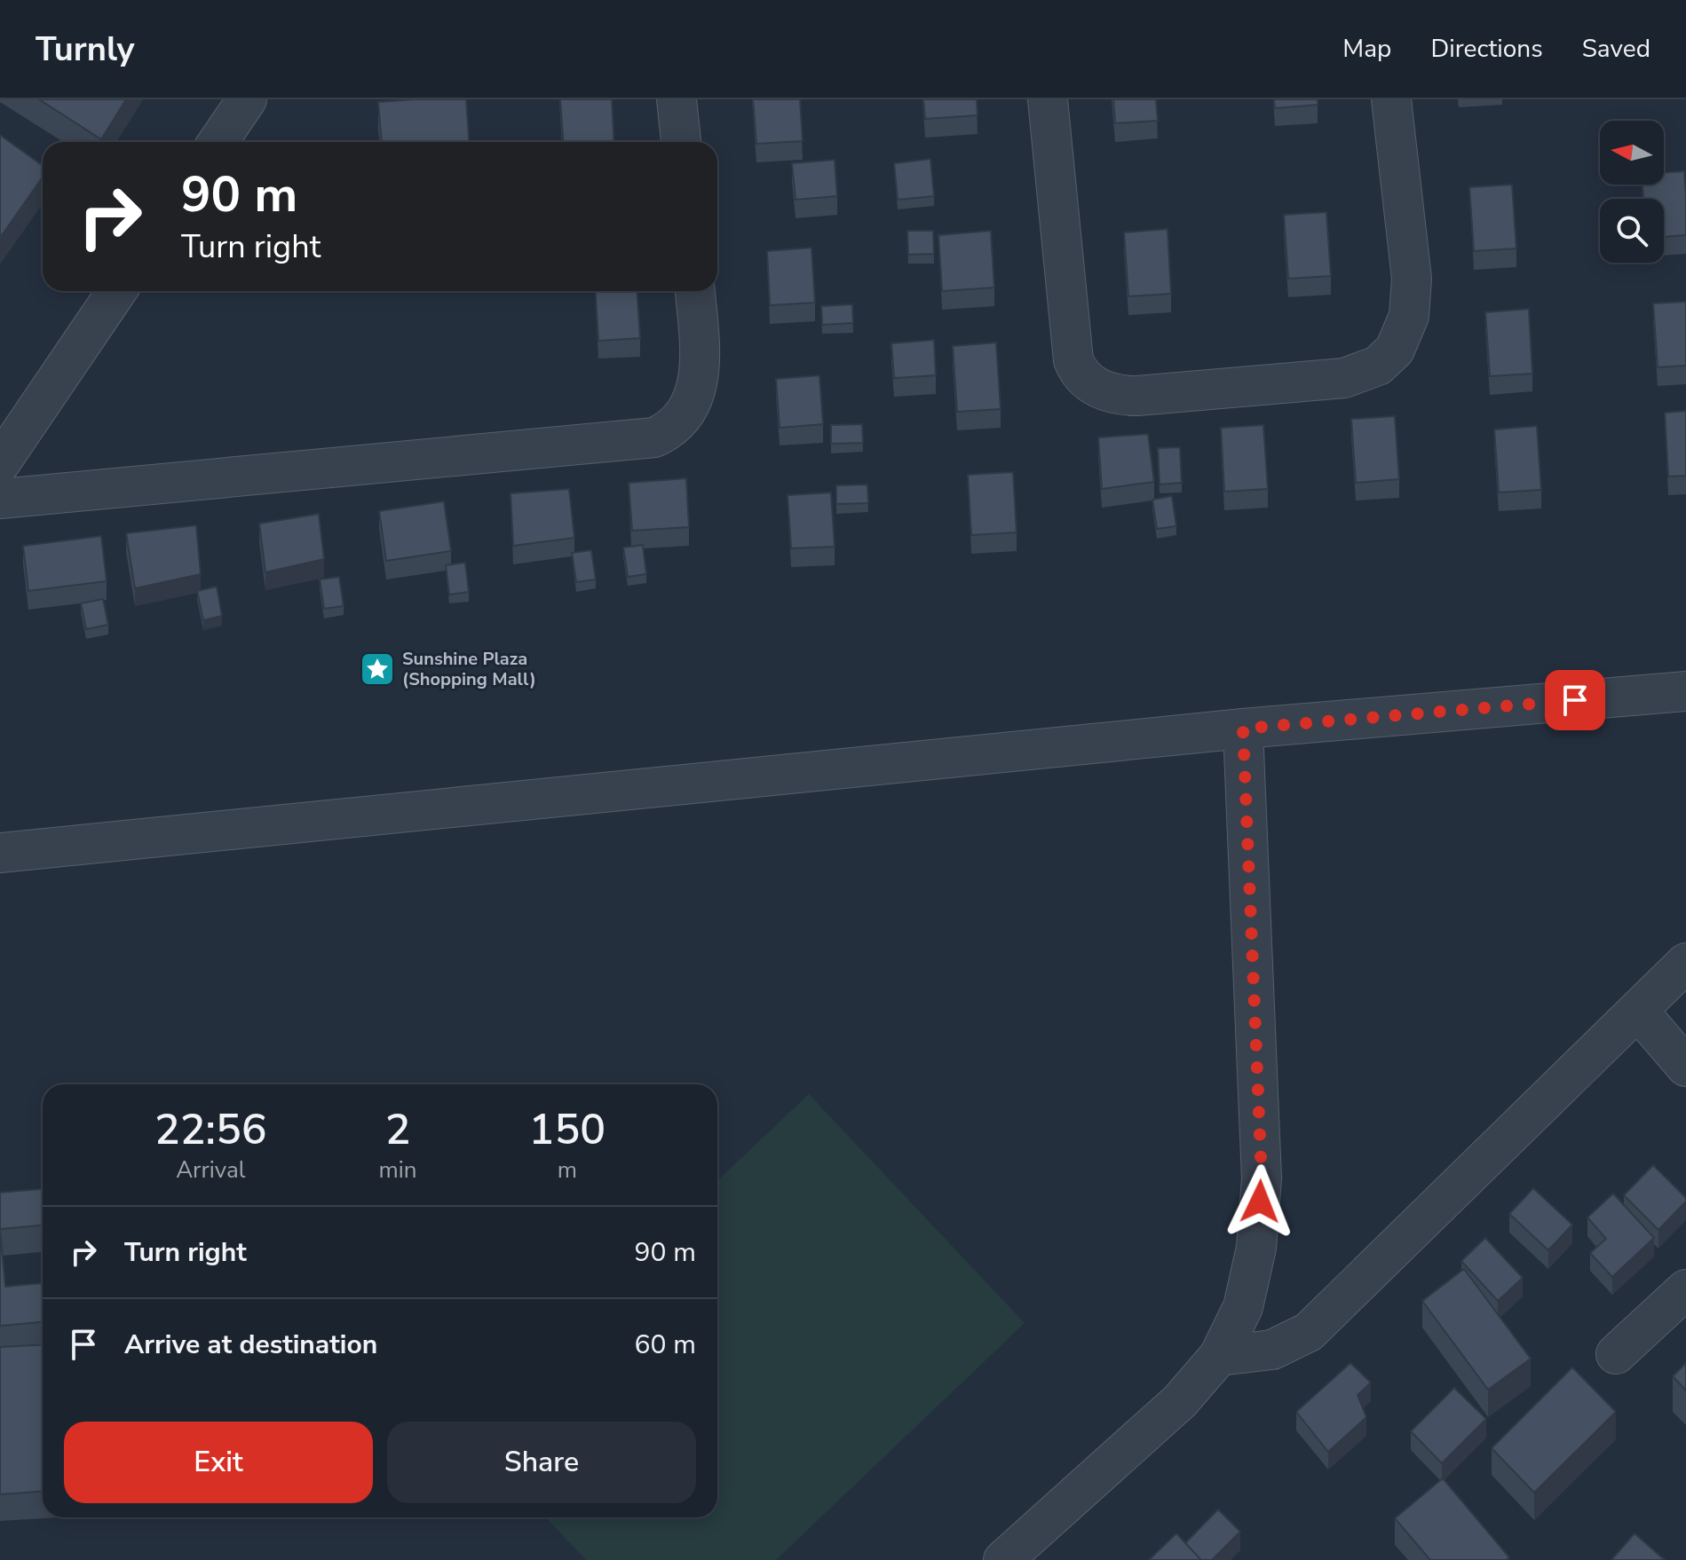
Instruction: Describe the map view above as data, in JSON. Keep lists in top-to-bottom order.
{
  "places": {
    "place": ["Sunshine Plaza (Shopping Mall)"]
  },
  "north": "left",
  "page": {
    "header": "Turnly",
    "nav": ["Map", "Directions", "Saved"],
    "turn": ["90 m", "Turn right"],
    "eta": [
      "22:56",
      "Arrival",
      "2",
      "min",
      "150",
      "m"
    ],
    "list": [
      {
        "name": "Turn right",
        "value": "90 m"
      },
      {
        "name": "Arrive at destination",
        "value": "60 m"
      }
    ],
    "buttons": ["Exit", "Share"]
  }
}
